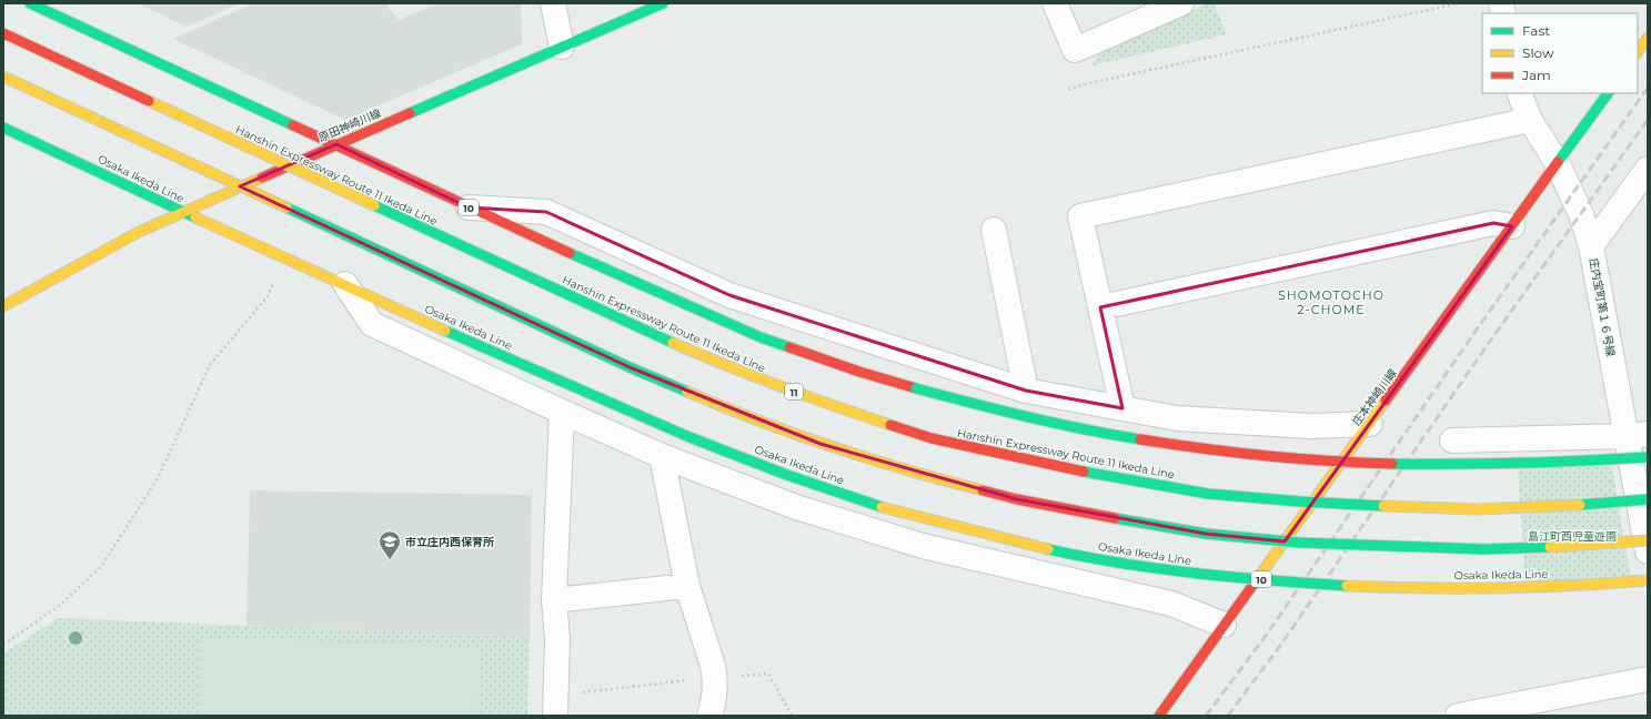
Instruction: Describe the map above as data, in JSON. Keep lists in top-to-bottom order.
{
  "streets": {
    "main road": [
      "原田神崎川線",
      "Hanshin Expressway Route 11 Ikeda Line",
      "Osaka Ikeda Line",
      "10",
      "11",
      "庄本神崎川線"
    ],
    "street": ["庄内宝町第１６号線"]
  },
  "crossings": [
    ["原田神崎川線", "Osaka Ikeda Line"],
    ["原田神崎川線", "10"]
  ],
  "districts": ["SHOMOTOCHO 2-CHOME"],
  "parks": ["島江町西児童遊園"],
  "places": {
    "school or university": ["市立庄内西保育所"]
  },
  "legend": ["Fast", "Slow", "Jam"]
}
